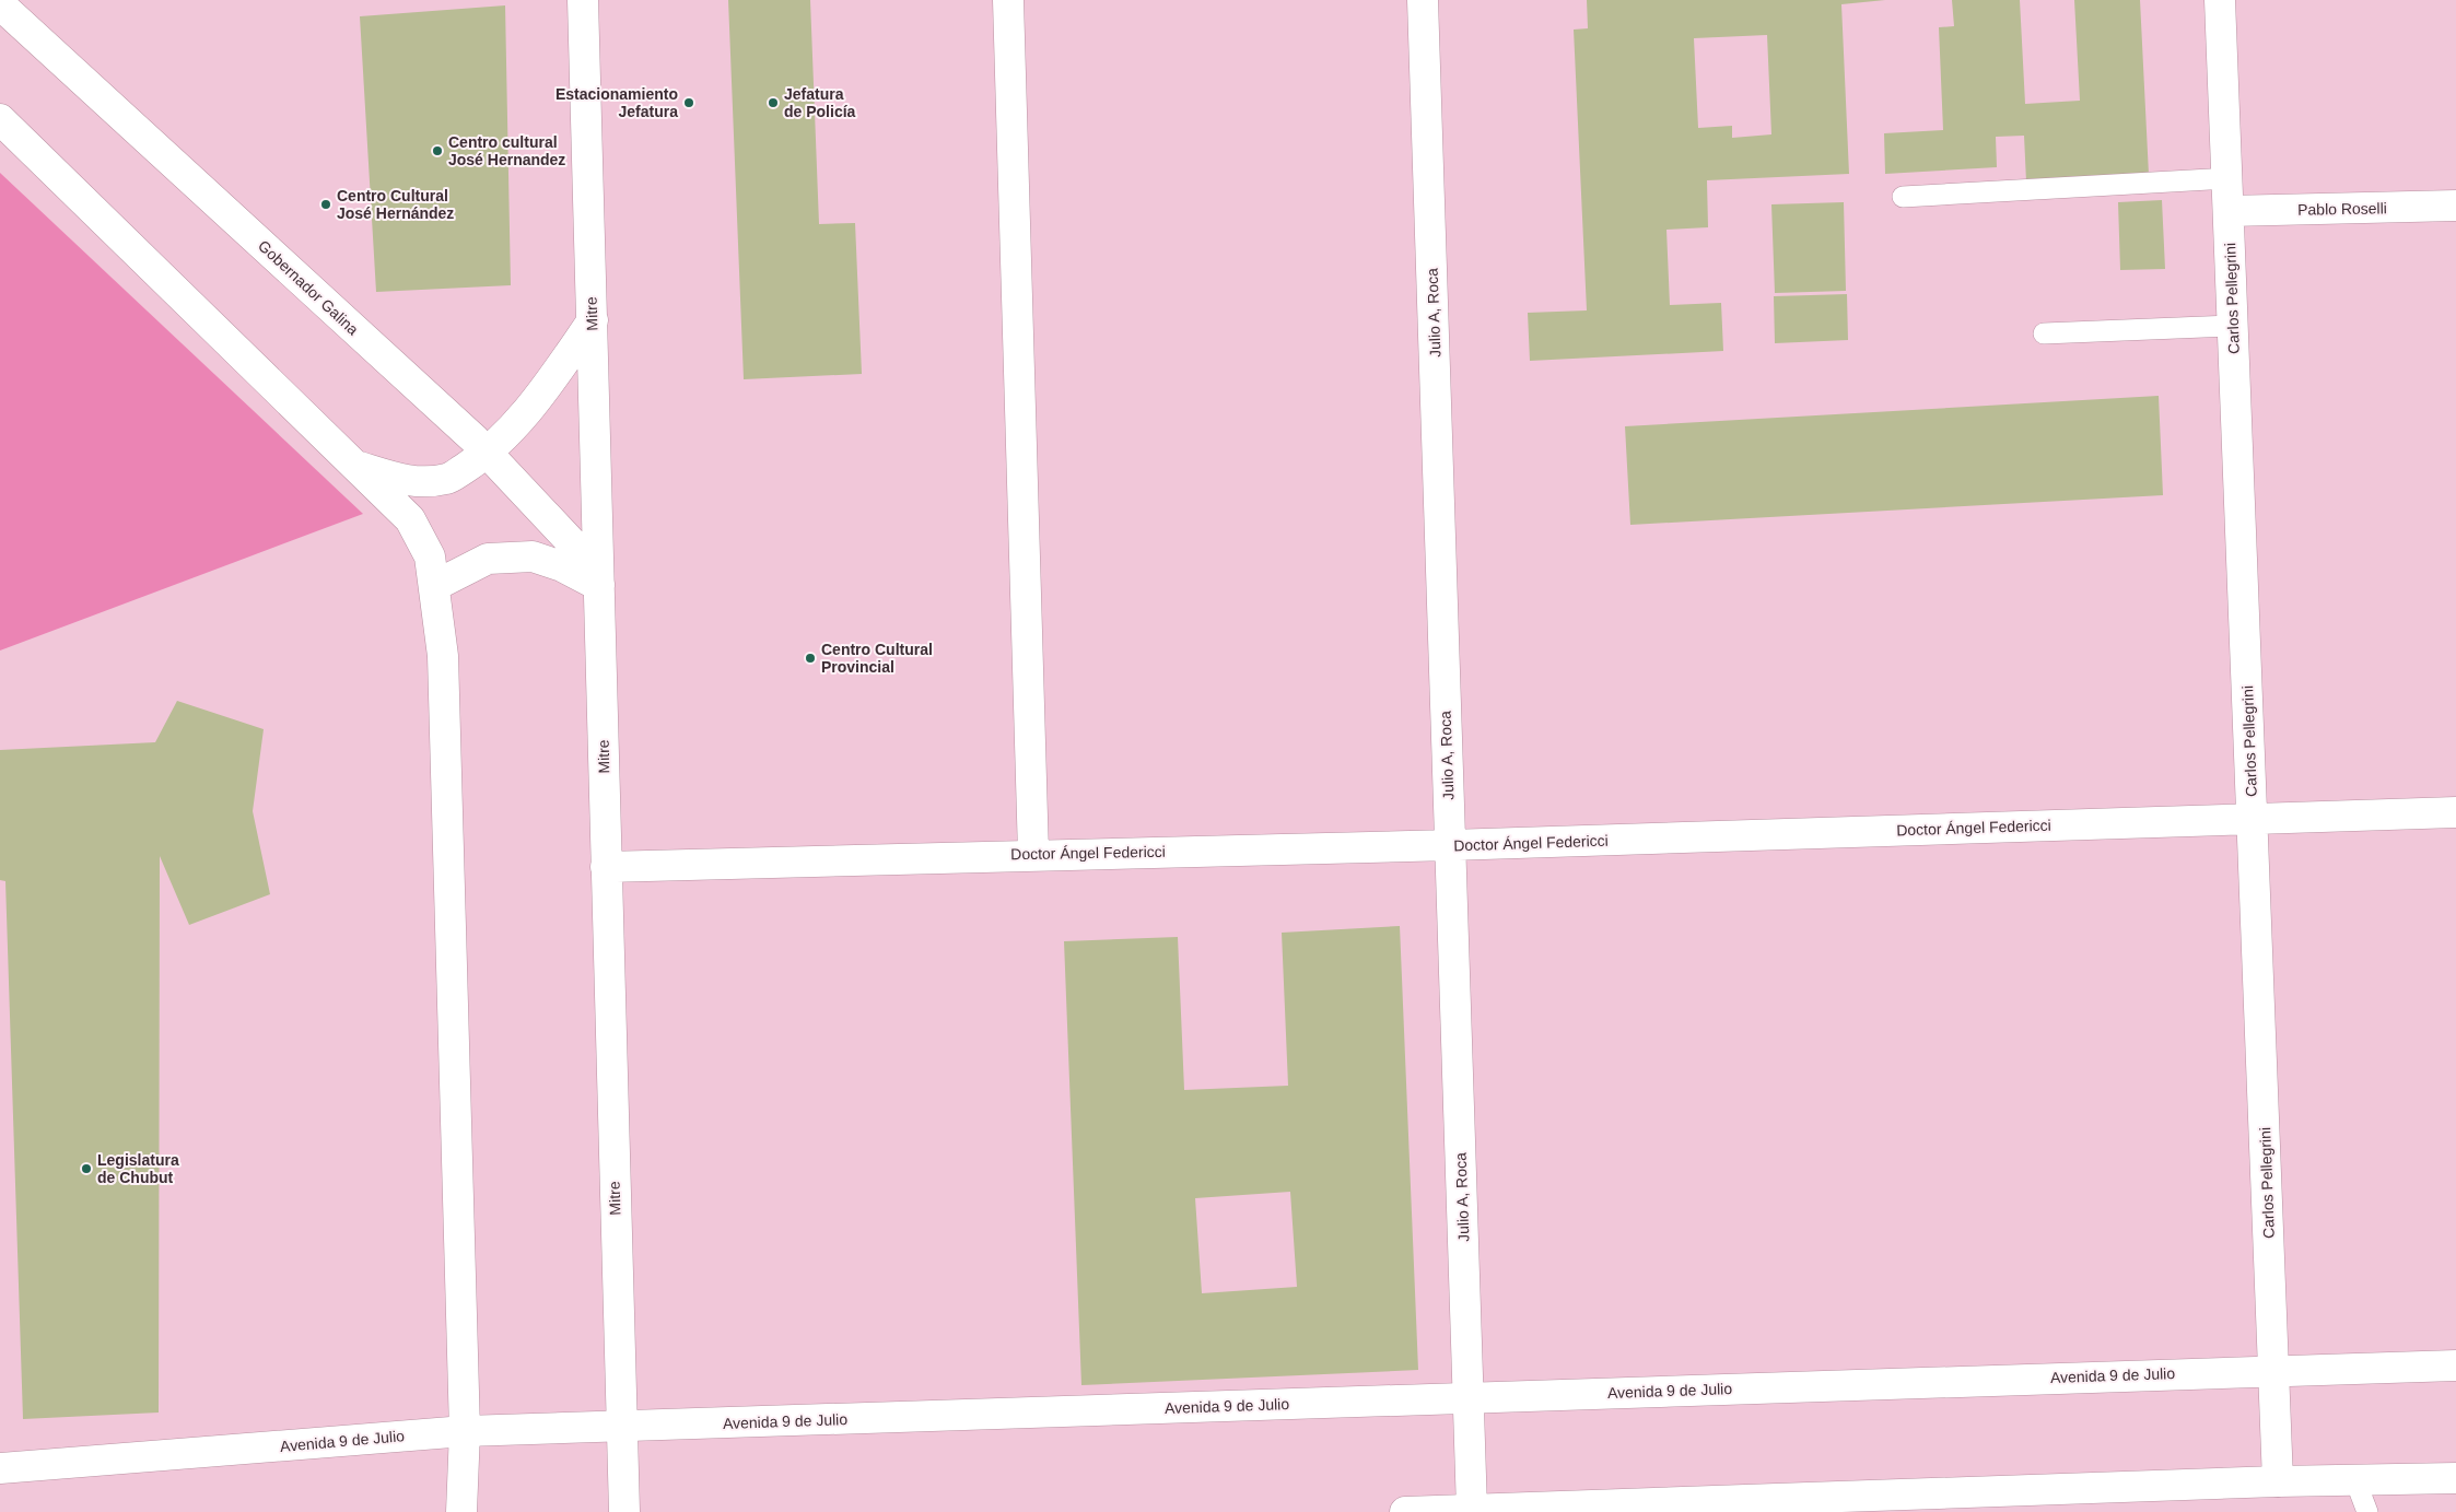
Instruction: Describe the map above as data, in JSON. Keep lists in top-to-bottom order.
{
  "streets": {
    "street": [
      "Pablo Roselli",
      "Gobernador Galina",
      "Carlos Pellegrini",
      "Julio A, Roca",
      "Mitre",
      "Doctor Ángel Federicci",
      "Avenida 9 de Julio"
    ]
  },
  "crossings": [
    ["Pablo Roselli", "Carlos Pellegrini"],
    ["Gobernador Galina", "Mitre"],
    ["Carlos Pellegrini", "Doctor Ángel Federicci"],
    ["Carlos Pellegrini", "Avenida 9 de Julio"],
    ["Julio A, Roca", "Doctor Ángel Federicci"],
    ["Julio A, Roca", "Avenida 9 de Julio"],
    ["Mitre", "Doctor Ángel Federicci"],
    ["Mitre", "Avenida 9 de Julio"]
  ],
  "places": [
    "Estacionamiento Jefatura",
    "Jefatura de Policía",
    "Centro cultural José Hernandez",
    "Centro Cultural José Hernández",
    "Centro Cultural Provincial",
    "Legislatura de Chubut"
  ]
}
